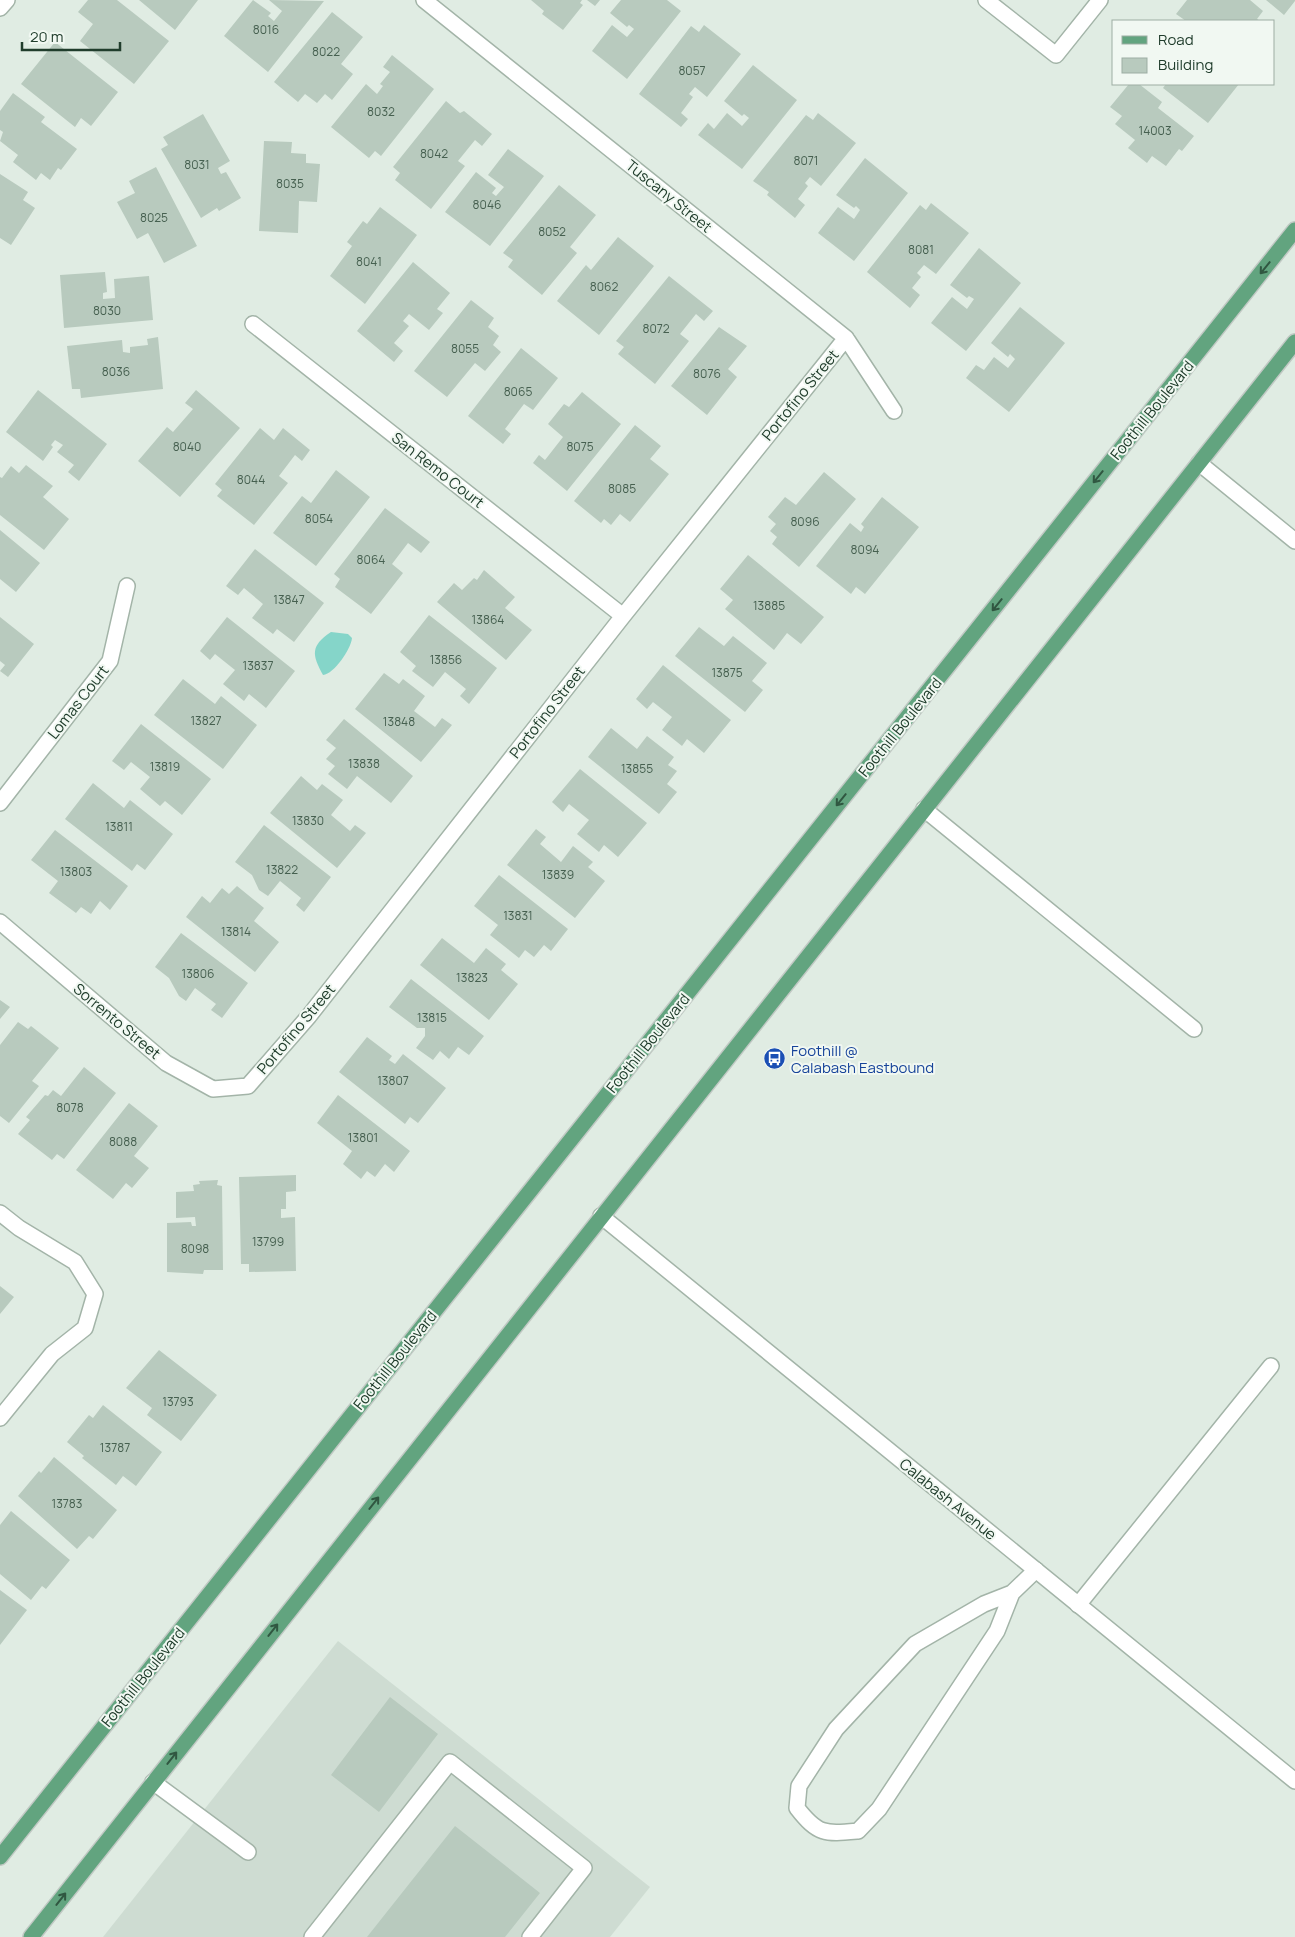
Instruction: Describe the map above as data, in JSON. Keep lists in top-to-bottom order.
{
  "streets": {
    "main road": ["Foothill Boulevard"],
    "street": [
      "Tuscany Street",
      "Portofino Street",
      "San Remo Court",
      "Lomas Court",
      "Sorrento Street",
      "Calabash Avenue"
    ]
  },
  "crossings": [
    ["Tuscany Street", "Portofino Street"],
    ["Portofino Street", "San Remo Court"],
    ["Portofino Street", "Sorrento Street"]
  ],
  "places": {
    "bus stop": ["Foothill @ Calabash Eastbound"]
  },
  "house_numbers": [
    "8016",
    "8022",
    "8057",
    "8032",
    "14003",
    "8042",
    "8071",
    "8031",
    "8035",
    "8046",
    "8025",
    "8052",
    "8081",
    "8041",
    "8062",
    "8030",
    "8072",
    "8055",
    "8036",
    "8076",
    "8065",
    "8040",
    "8075",
    "8044",
    "8085",
    "8054",
    "8096",
    "8094",
    "8064",
    "13847",
    "13885",
    "13864",
    "13856",
    "13837",
    "13875",
    "13827",
    "13848",
    "13838",
    "13819",
    "13855",
    "13830",
    "13811",
    "13822",
    "13803",
    "13839",
    "13831",
    "13814",
    "13806",
    "13823",
    "13815",
    "13807",
    "8078",
    "13801",
    "8088",
    "13799",
    "8098",
    "13793",
    "13787",
    "13783"
  ],
  "legend": ["Road", "Building"],
  "scale_bar": "20 m"
}
